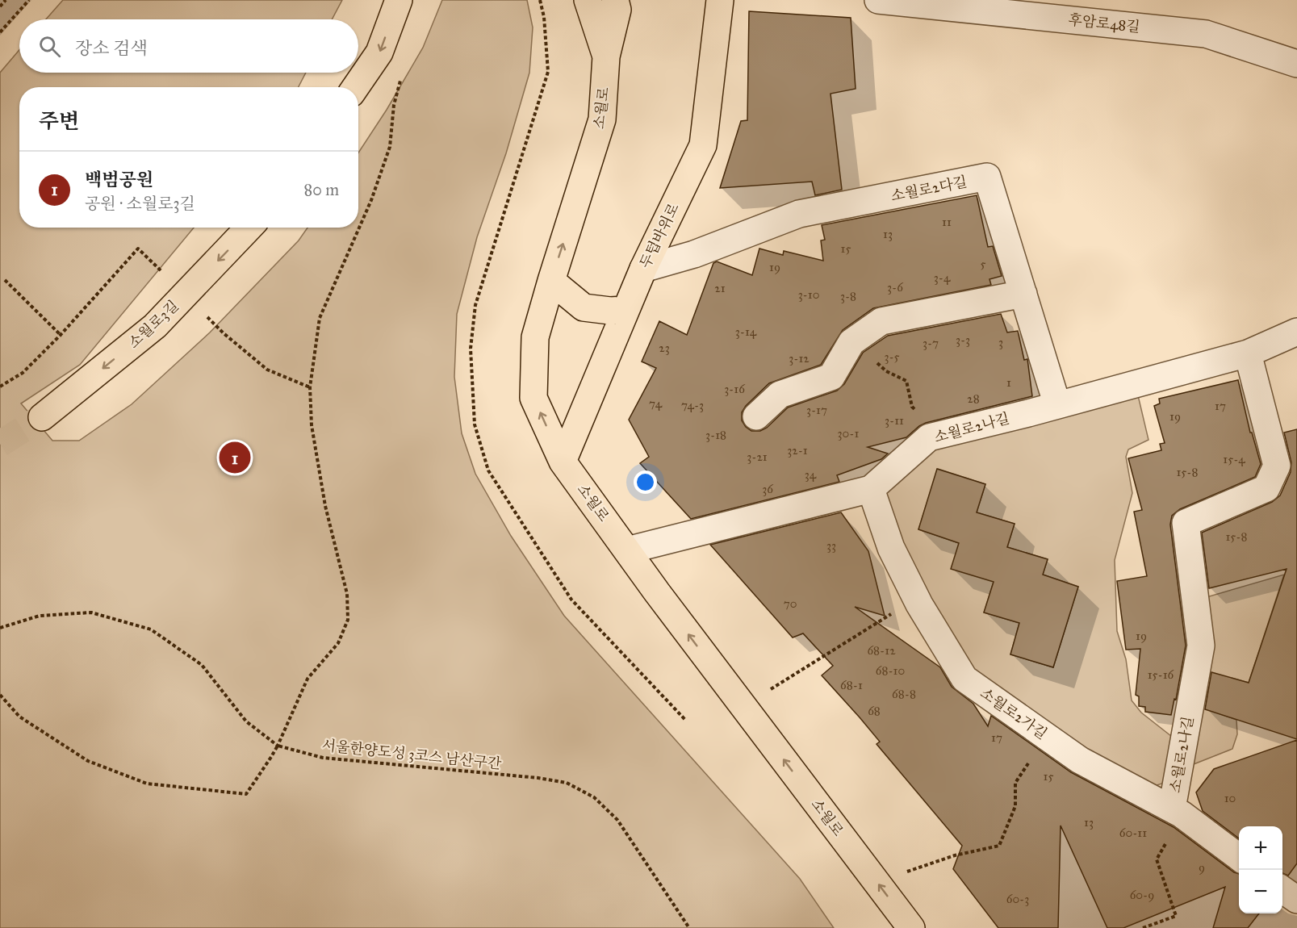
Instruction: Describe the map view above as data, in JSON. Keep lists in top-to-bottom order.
{
  "streets": {
    "main road": ["소월로", "두텁바위로", "소월로3길"],
    "street": [
      "후암로48길",
      "소월로2다길",
      "소월로2나길",
      "소월로2가길"
    ],
    "path": ["서울한양도성 3코스 남산구간"]
  },
  "crossings": [
    ["소월로", "두텁바위로"],
    ["소월로", "소월로2나길"],
    ["소월로2다길", "두텁바위로"],
    ["소월로2다길", "소월로2나길"],
    ["소월로2나길", "소월로2가길"]
  ],
  "one_way": ["소월로", "소월로3길"],
  "house_numbers": [
    "11",
    "13",
    "15",
    "5",
    "19",
    "3-4",
    "3-6",
    "21",
    "3-10",
    "3-8",
    "3-14",
    "3-3",
    "3",
    "3-7",
    "23",
    "3-5",
    "3-12",
    "1",
    "3-16",
    "28",
    "74",
    "74-3",
    "17",
    "3-17",
    "19",
    "3-11",
    "30-1",
    "3-18",
    "32-1",
    "3-21",
    "15-4",
    "15-8",
    "34",
    "36",
    "15-8",
    "33",
    "70",
    "19",
    "68-12",
    "68-10",
    "15-16",
    "68-1",
    "68-8",
    "68",
    "17",
    "15",
    "10",
    "13",
    "60-11",
    "9",
    "60-9",
    "60-3"
  ],
  "page": {
    "search": "장소 검색",
    "heading": "주변",
    "list": [
      {
        "mark": "1",
        "name": "백범공원",
        "note": "공원 · 소월로3길",
        "value": "80 m"
      }
    ],
    "pins": "1",
    "map_buttons": ["+", "−"]
  }
}
